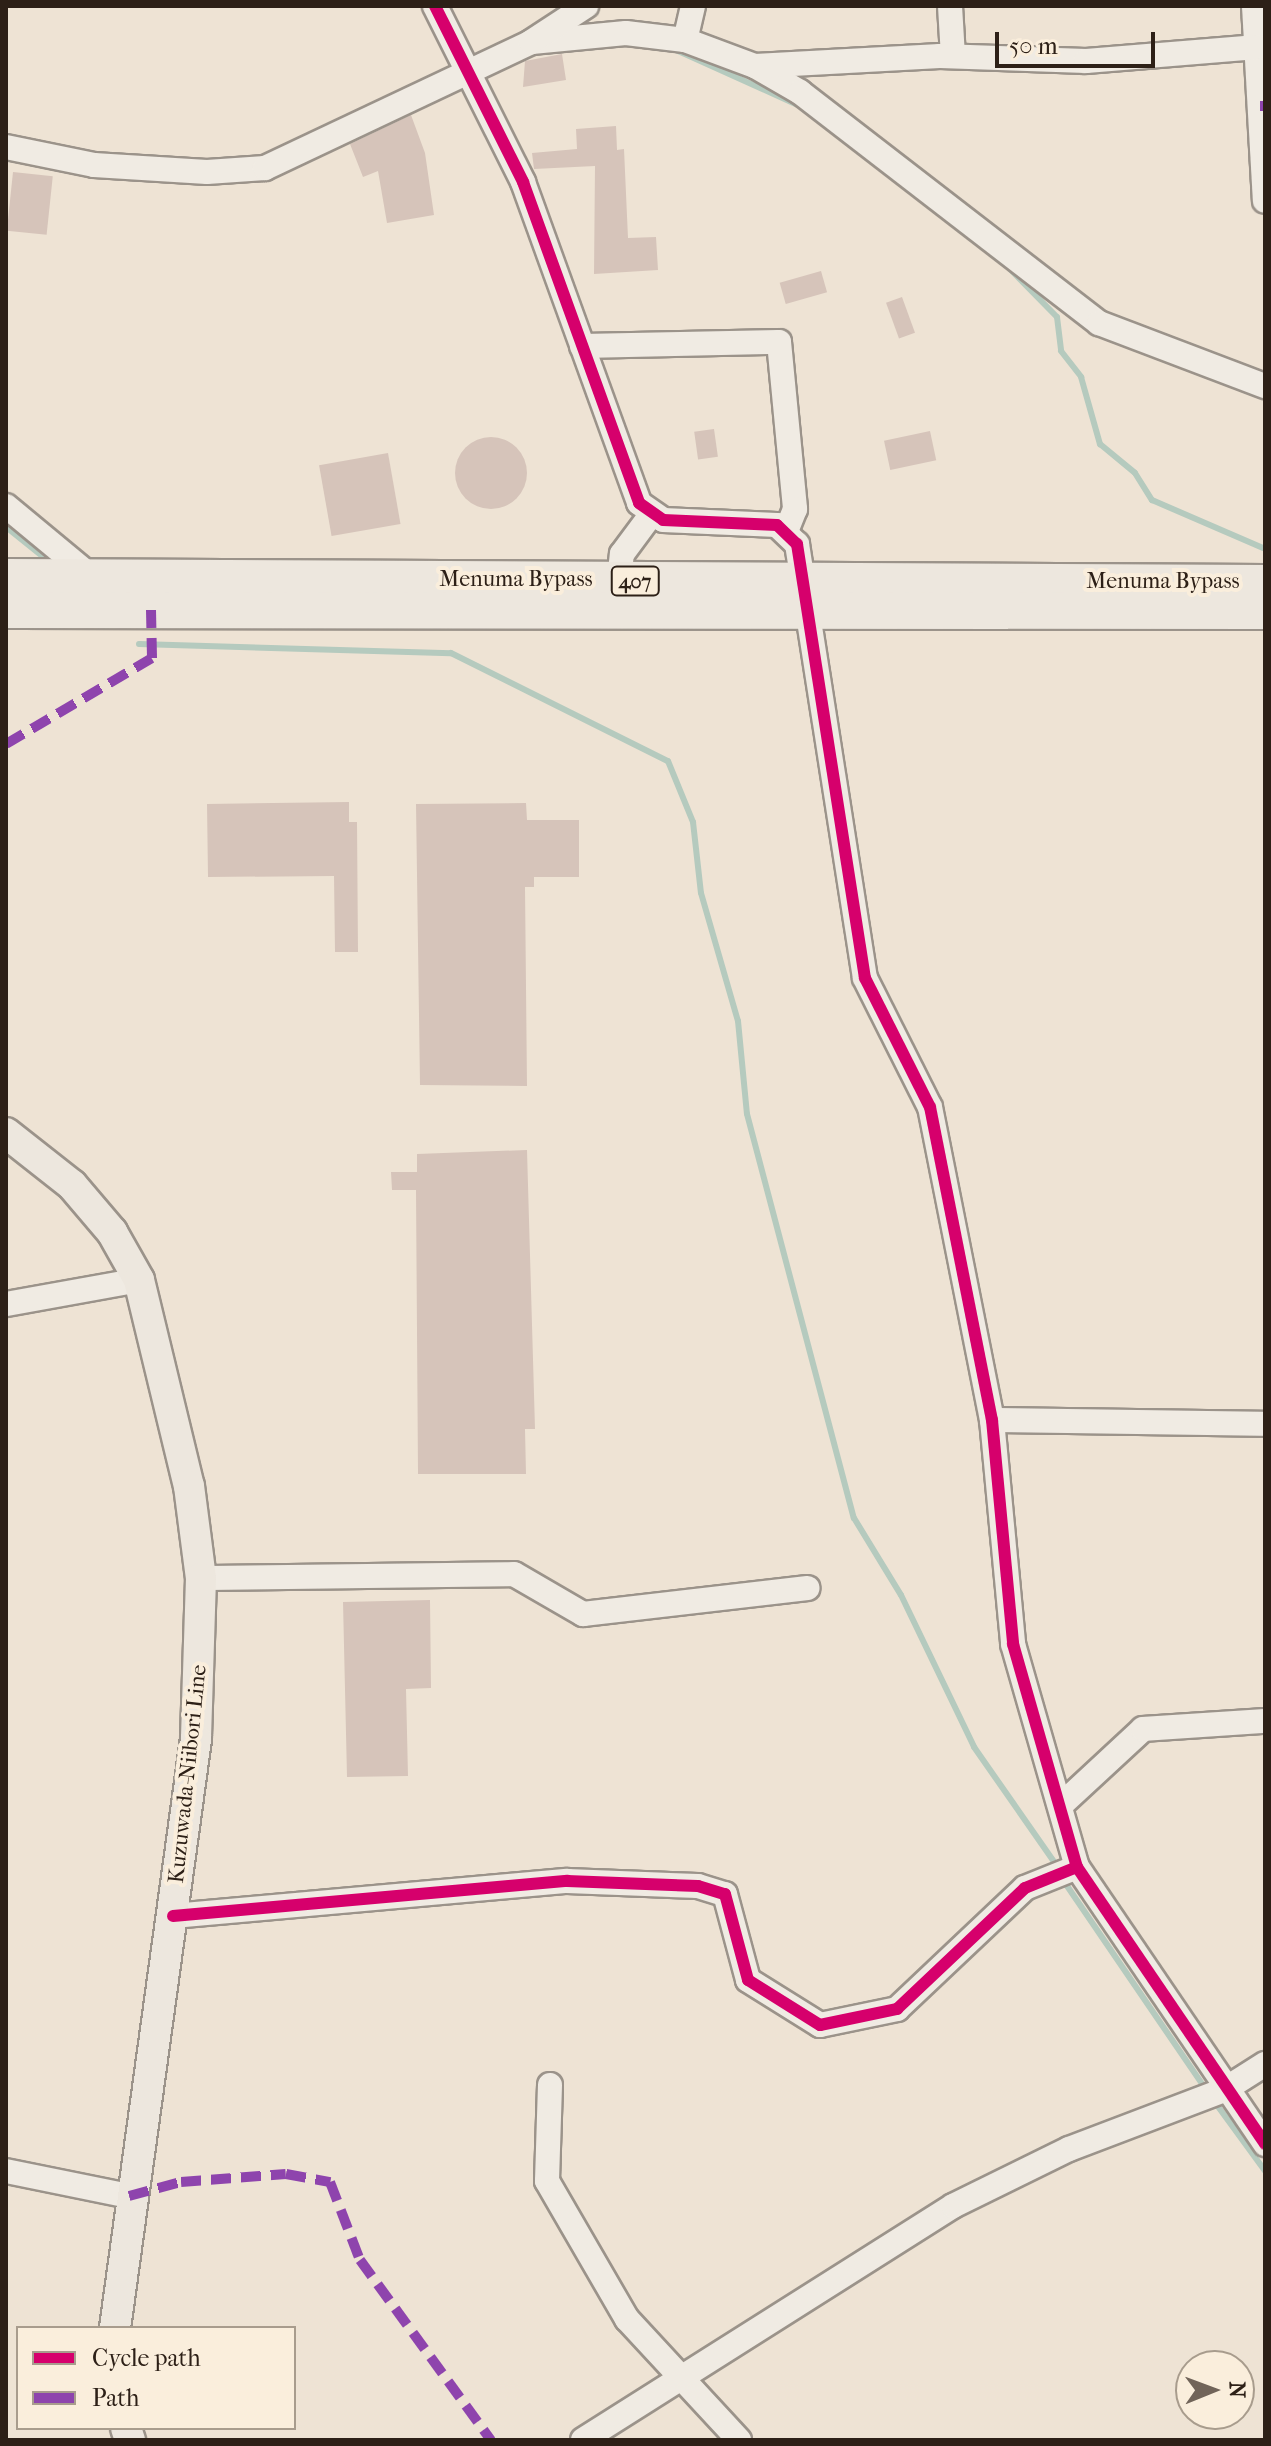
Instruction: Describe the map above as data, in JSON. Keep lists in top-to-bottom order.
{
  "streets": {
    "highway": ["Menuma Bypass", "407"],
    "main road": ["Kuzuwada-Niibori Line"]
  },
  "legend": ["Cycle path", "Path"],
  "scale_bar": "50 m",
  "north": "right"
}
